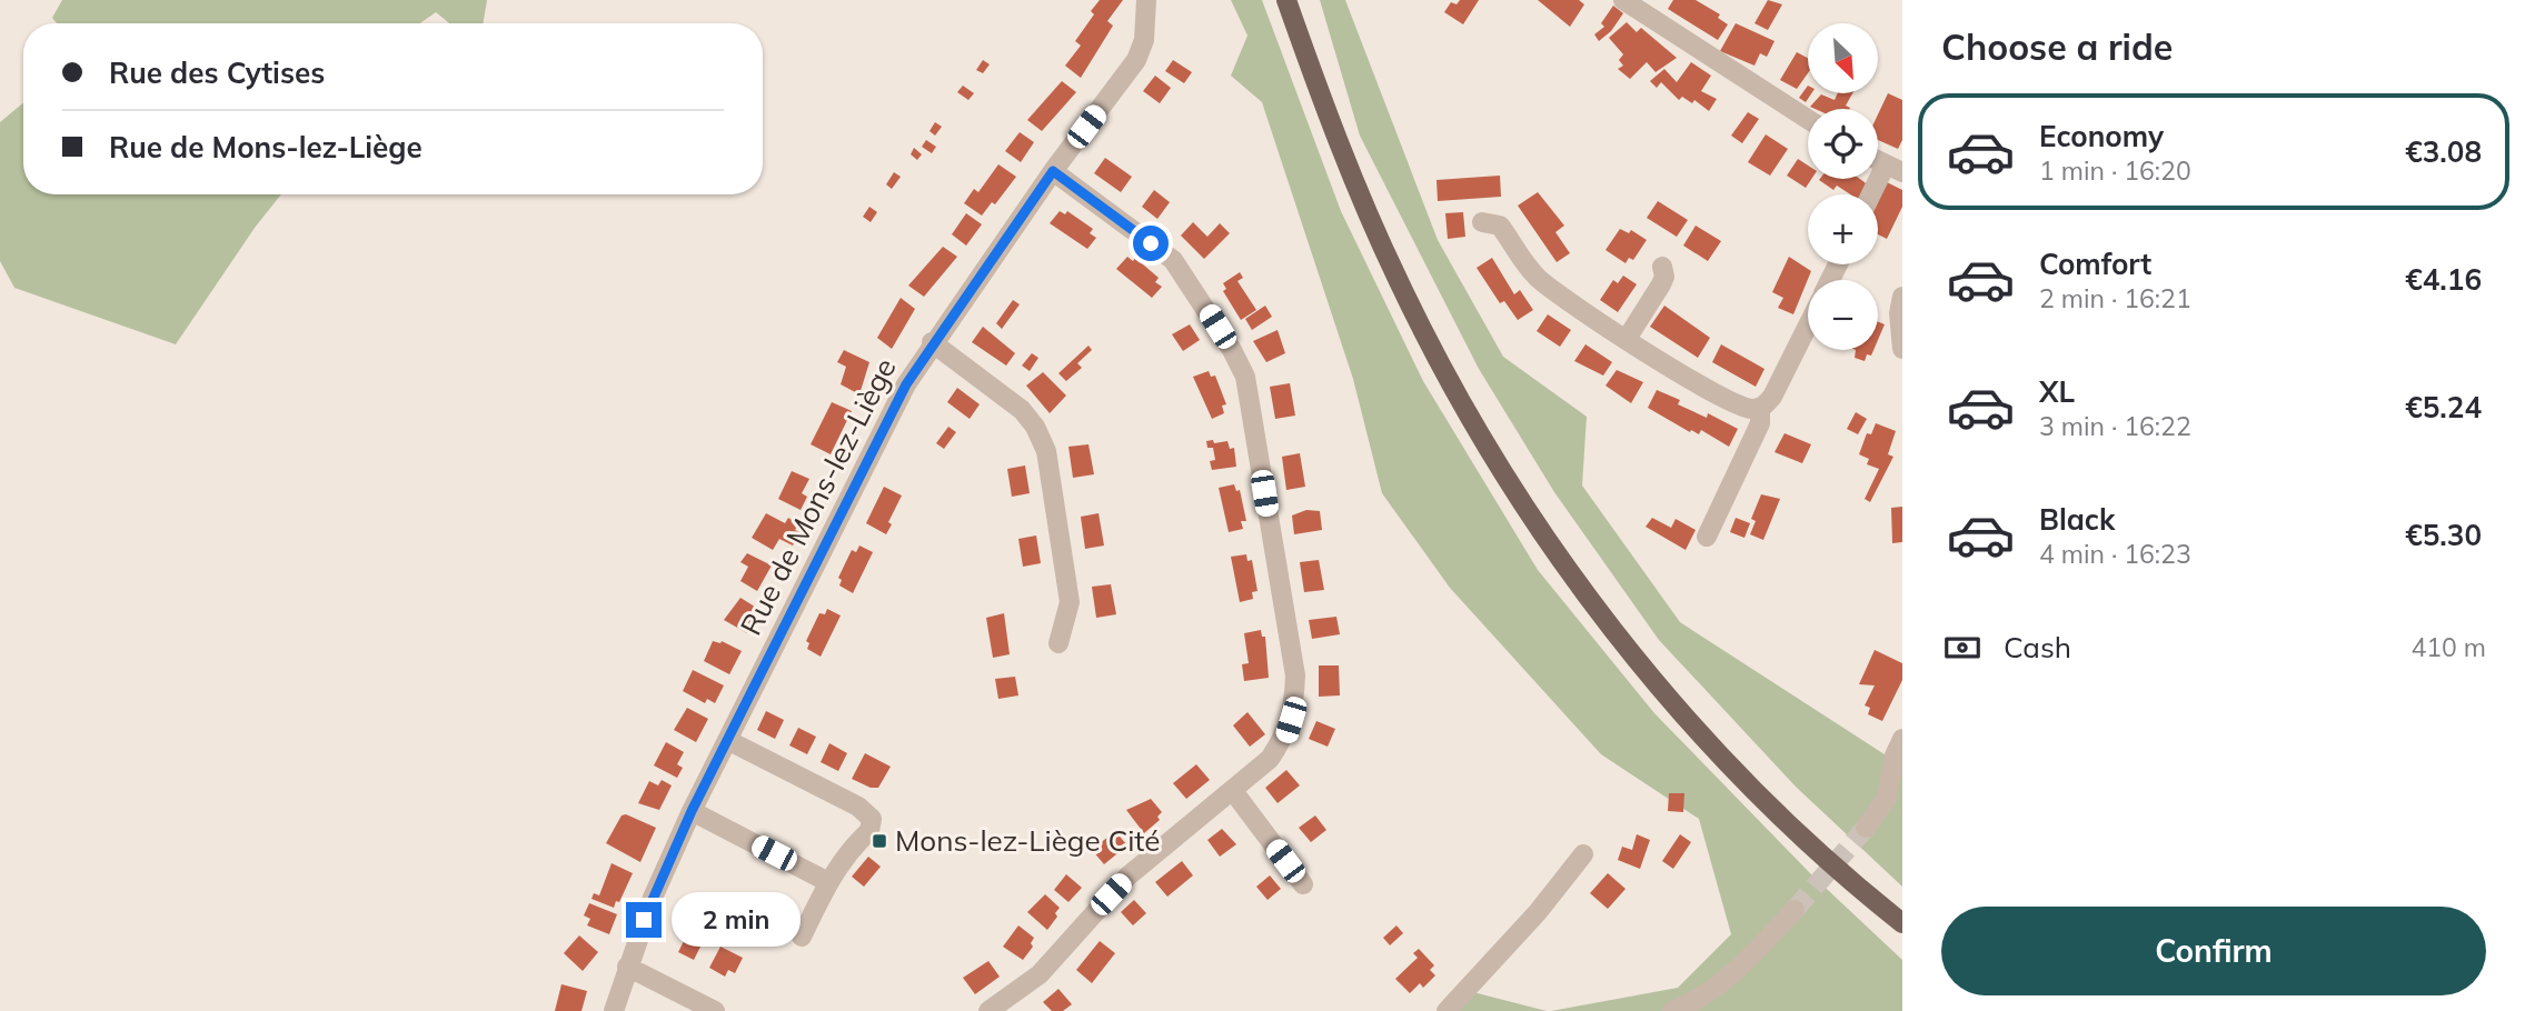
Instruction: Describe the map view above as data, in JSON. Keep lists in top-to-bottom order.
{
  "streets": {
    "street": ["Rue de Mons-lez-Liège"]
  },
  "places": {
    "transit": ["Mons-lez-Liège Cité"]
  },
  "north": "bottom right",
  "page": {
    "heading": "Choose a ride",
    "map_buttons": ["+", "−"],
    "banner": ["Rue des Cytises", "Rue de Mons-lez-Liège"],
    "list": [
      {
        "name": "Economy",
        "note": "1 min · 16:20",
        "value": "€3.08"
      },
      {
        "name": "Comfort",
        "note": "2 min · 16:21",
        "value": "€4.16"
      },
      {
        "name": "XL",
        "note": "3 min · 16:22",
        "value": "€5.24"
      },
      {
        "name": "Black",
        "note": "4 min · 16:23",
        "value": "€5.30"
      }
    ],
    "pay": ["Cash", "410 m"],
    "buttons": "Confirm",
    "bubble": "2 min"
  }
}
